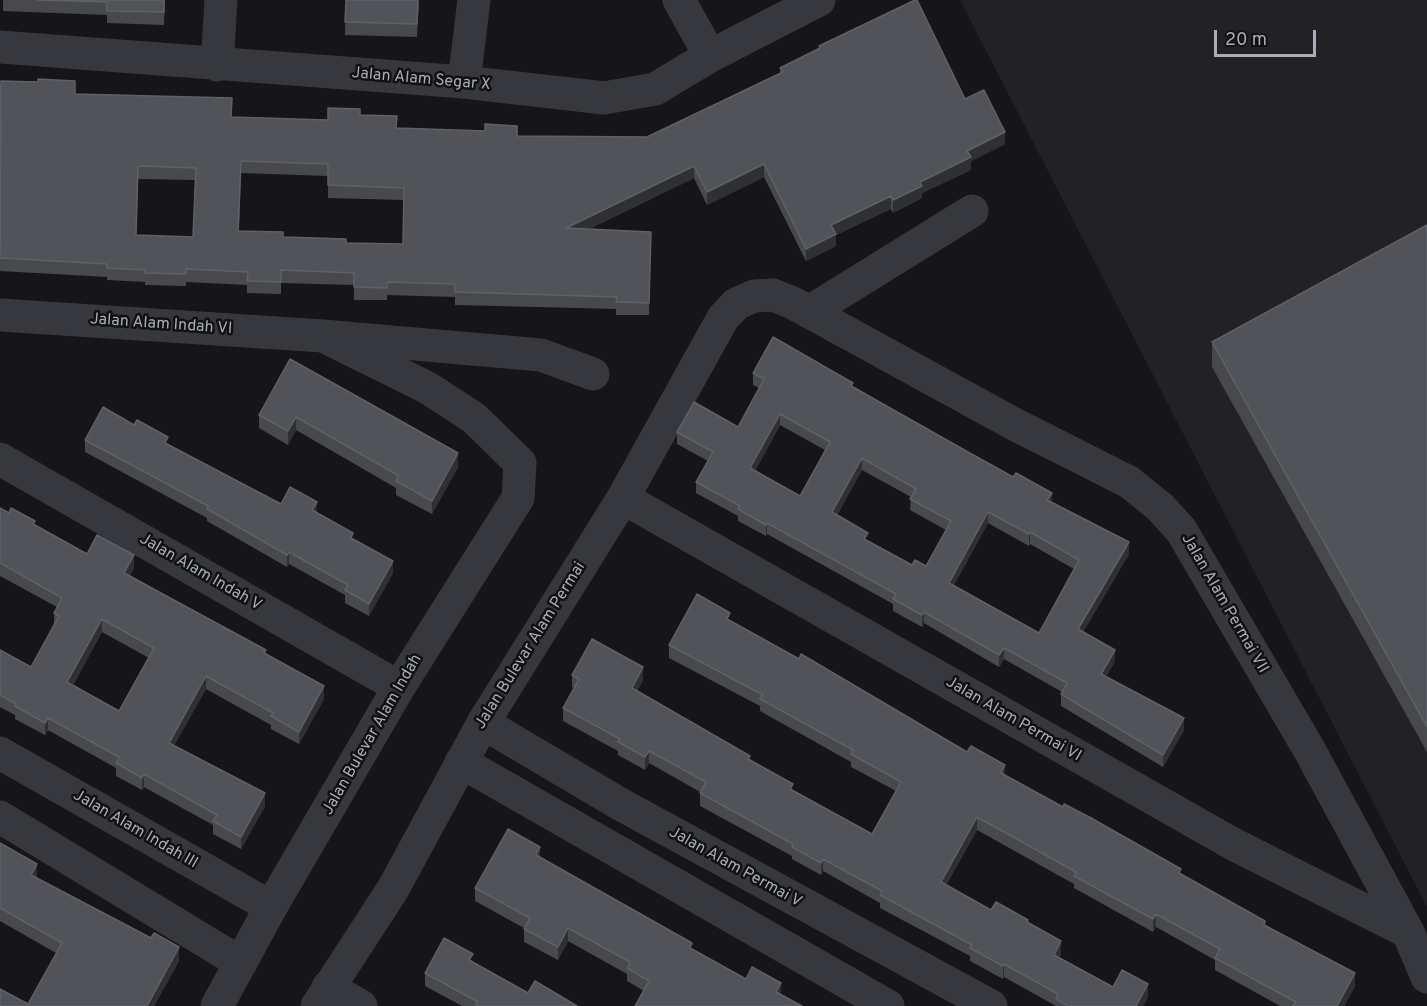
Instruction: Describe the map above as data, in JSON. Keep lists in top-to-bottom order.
{
  "streets": {
    "street": [
      "Jalan Alam Segar X",
      "Jalan Alam Indah VI",
      "Jalan Alam Indah V",
      "Jalan Alam Permai VII",
      "Jalan Bulevar Alam Permai",
      "Jalan Alam Permai VI",
      "Jalan Bulevar Alam Indah",
      "Jalan Alam Indah III",
      "Jalan Alam Permai V"
    ]
  },
  "crossings": [
    ["Jalan Alam Indah VI", "Jalan Bulevar Alam Indah"],
    ["Jalan Alam Indah V", "Jalan Bulevar Alam Indah"],
    ["Jalan Alam Permai VII", "Jalan Bulevar Alam Permai"],
    ["Jalan Alam Permai VII", "Jalan Alam Permai VI"],
    ["Jalan Bulevar Alam Permai", "Jalan Alam Permai VI"],
    ["Jalan Bulevar Alam Permai", "Jalan Alam Permai V"],
    ["Jalan Bulevar Alam Indah", "Jalan Alam Indah III"]
  ],
  "scale_bar": "20 m"
}
